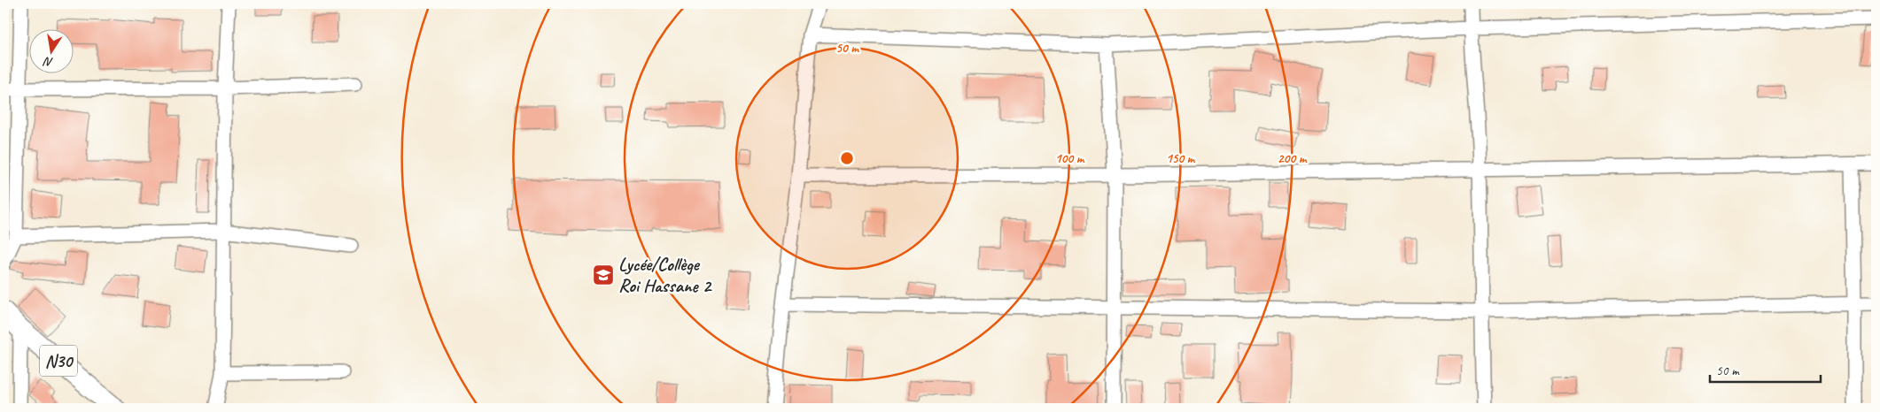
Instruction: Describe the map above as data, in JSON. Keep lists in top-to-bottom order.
{
  "streets": {
    "main road": ["N30"]
  },
  "places": {
    "school or university": ["Lycée/Collège Roi Hassane 2"]
  },
  "scale_bar": "50 m",
  "north": "bottom",
  "rings": [
    "50 m",
    "100 m",
    "150 m",
    "200 m"
  ]
}
